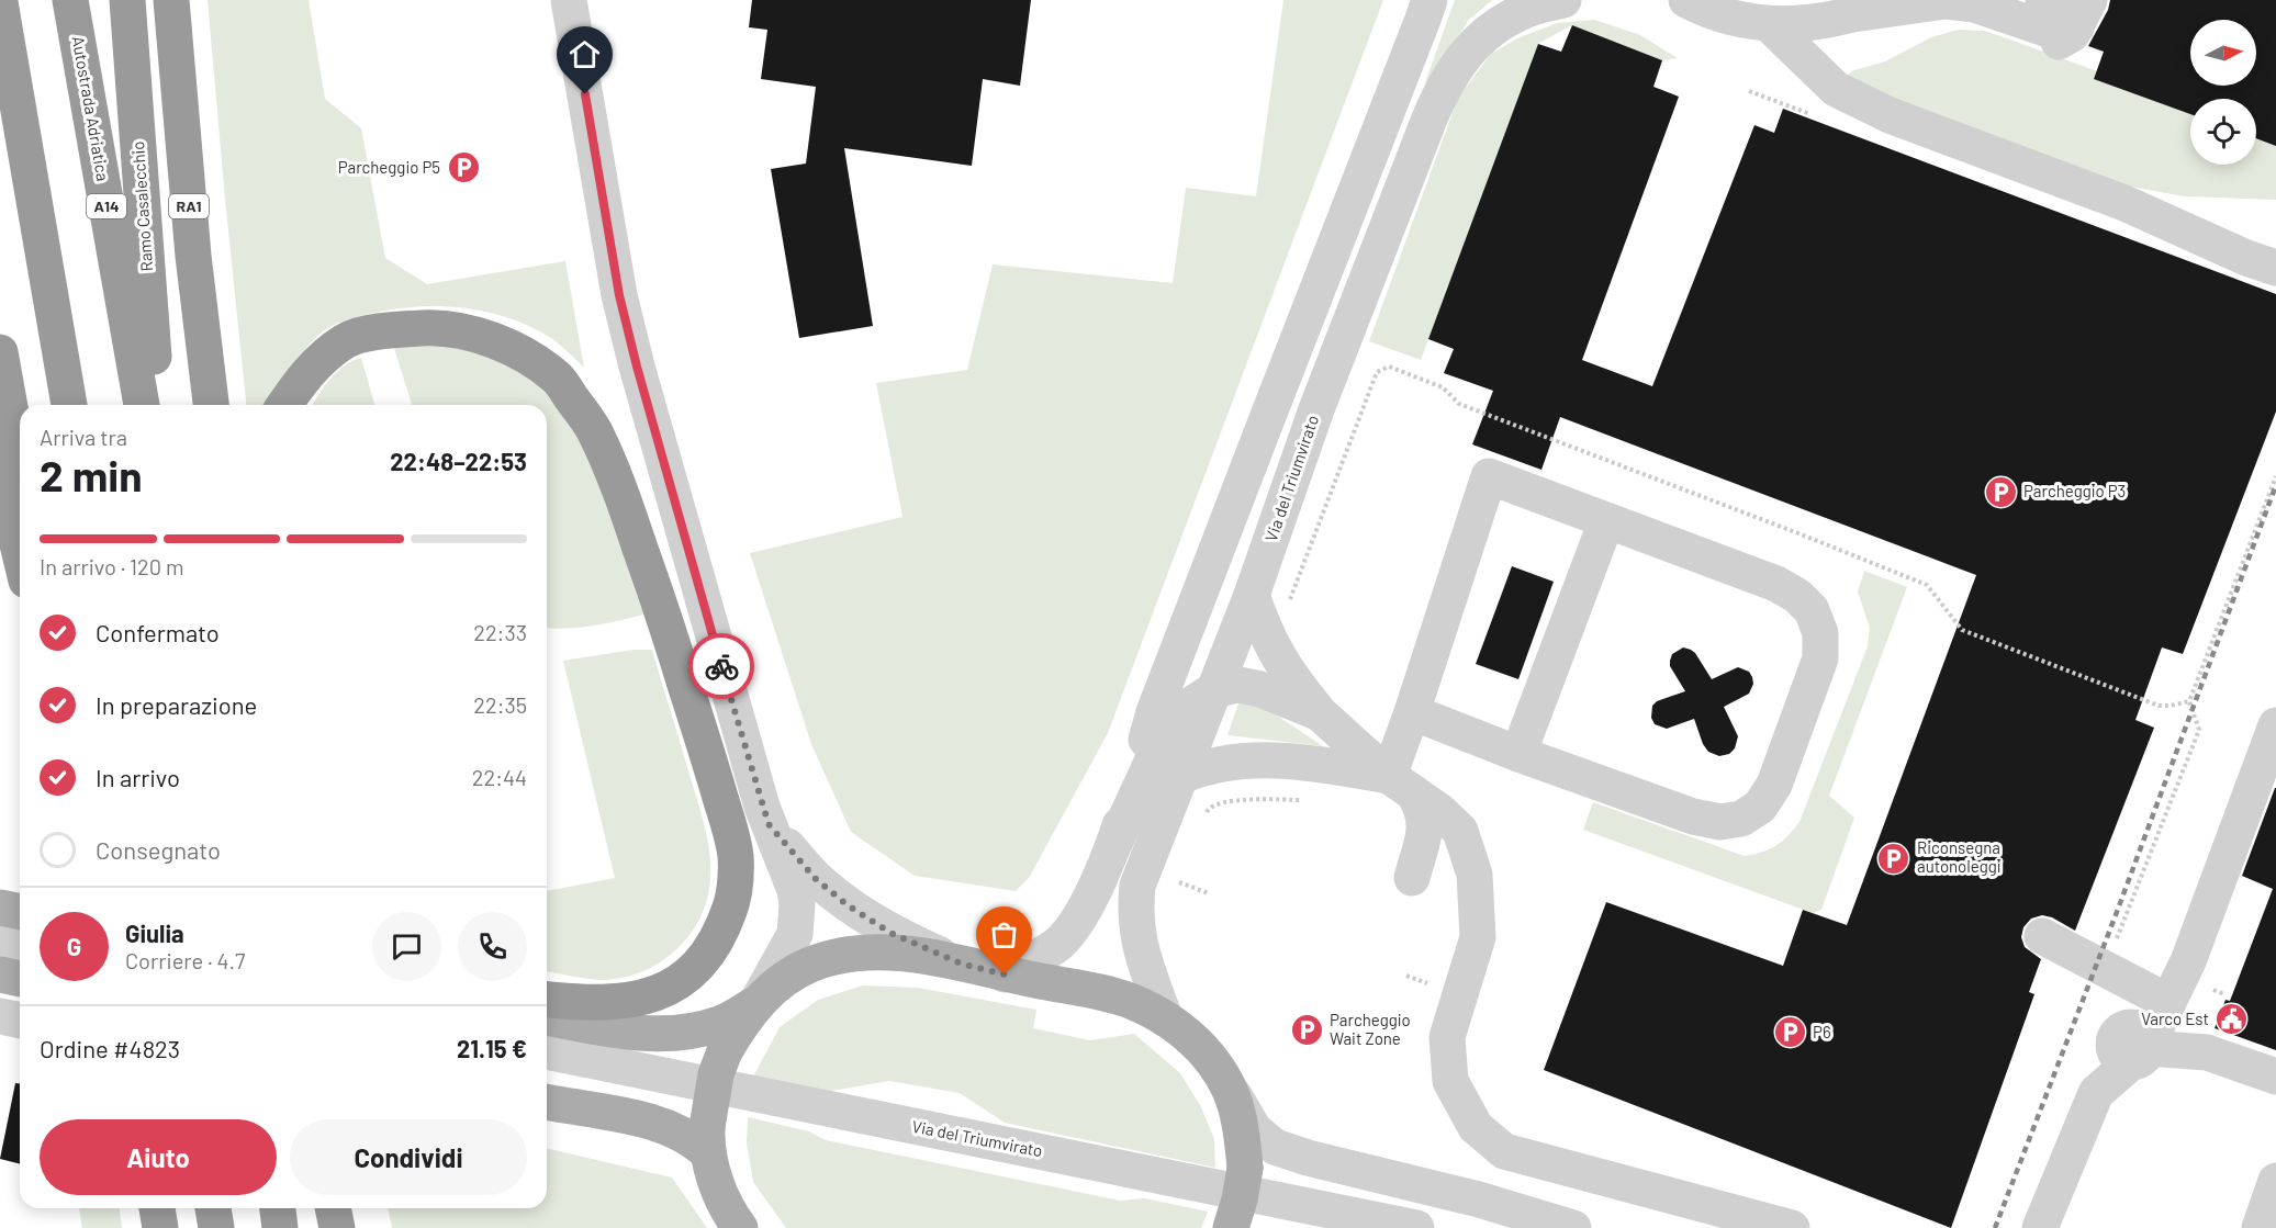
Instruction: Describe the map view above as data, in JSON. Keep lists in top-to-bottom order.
{
  "streets": {
    "highway": [
      "Autostrada Adriatica",
      "A14",
      "Ramo Casalecchio",
      "RA1"
    ],
    "street": ["Via del Triumvirato"]
  },
  "places": {
    "parking": [
      "Parcheggio P5",
      "Parcheggio P3",
      "Riconsegna autonoleggi",
      "Parcheggio Wait Zone",
      "P6"
    ],
    "public building": ["Varco Est"]
  },
  "north": "right",
  "page": {
    "heading": ["2 min", "Arriva tra", "22:48–22:53"],
    "panel": [
      "Giulia",
      "Corriere · 4.7",
      "Ordine #4823",
      "21.15 €"
    ],
    "bar": "In arrivo · 120 m",
    "list": [
      ["Confermato", "22:33"],
      ["In preparazione", "22:35"],
      ["In arrivo", "22:44"],
      "Consegnato"
    ],
    "round": "G",
    "buttons": ["Aiuto", "Condividi"]
  }
}
